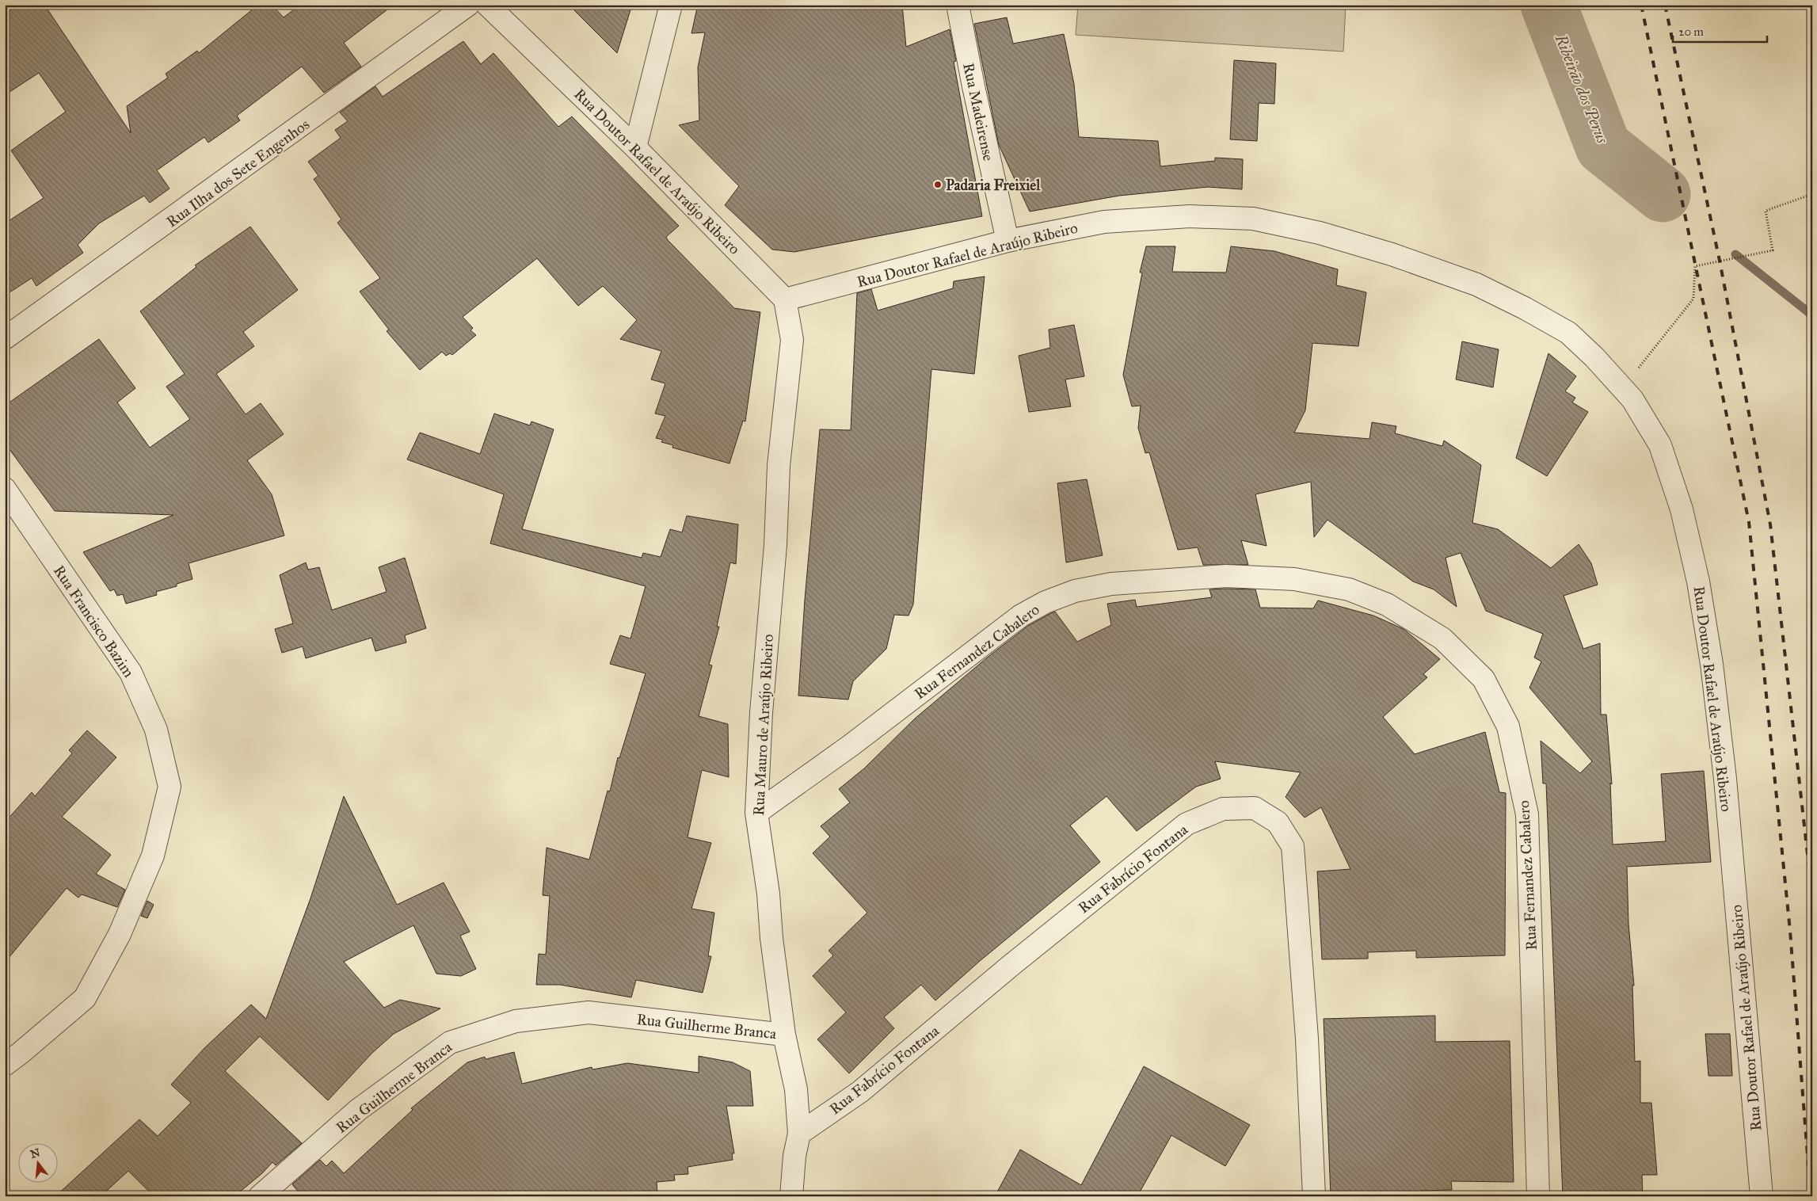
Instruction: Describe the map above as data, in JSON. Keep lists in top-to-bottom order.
{
  "streets": {
    "street": [
      "Rua Madeirense",
      "Rua Doutor Rafael de Araújo Ribeiro",
      "Rua Ilha dos Sete Engenhos",
      "Rua Francisco Bazim",
      "Rua Fernandez Cabalero",
      "Rua Mauro de Araújo Ribeiro",
      "Rua Fabrício Fontana",
      "Rua Guilherme Branca"
    ]
  },
  "crossings": [
    ["Rua Madeirense", "Rua Doutor Rafael de Araújo Ribeiro"],
    ["Rua Doutor Rafael de Araújo Ribeiro", "Rua Mauro de Araújo Ribeiro"],
    ["Rua Fernandez Cabalero", "Rua Mauro de Araújo Ribeiro"],
    ["Rua Mauro de Araújo Ribeiro", "Rua Fabrício Fontana"],
    ["Rua Mauro de Araújo Ribeiro", "Rua Guilherme Branca"]
  ],
  "water": ["Ribeirão dos Perus"],
  "places": ["Padaria Freixiel"],
  "scale_bar": "20 m",
  "north": "top"
}
